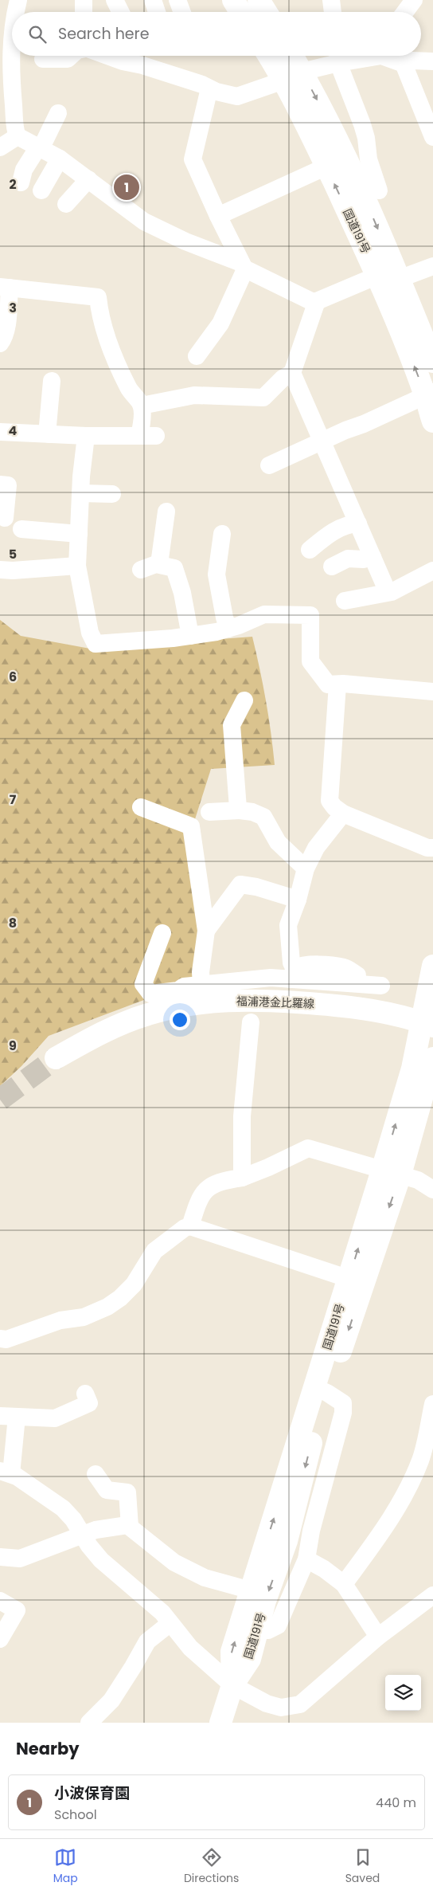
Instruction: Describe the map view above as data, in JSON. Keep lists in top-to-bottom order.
{
  "streets": {
    "main road": ["国道191号", "福浦港金比羅線"]
  },
  "crossings": [
    ["国道191号", "福浦港金比羅線"]
  ],
  "page": {
    "search": "Search here",
    "pins": "1",
    "heading": "Nearby",
    "list": [
      {
        "mark": "1",
        "name": "小波保育園",
        "note": "School",
        "value": "440 m"
      }
    ],
    "nav": ["Map", "Directions", "Saved"]
  },
  "grid": {
    "rows": [
      "2",
      "3",
      "4",
      "5",
      "6",
      "7",
      "8",
      "9"
    ]
  }
}
